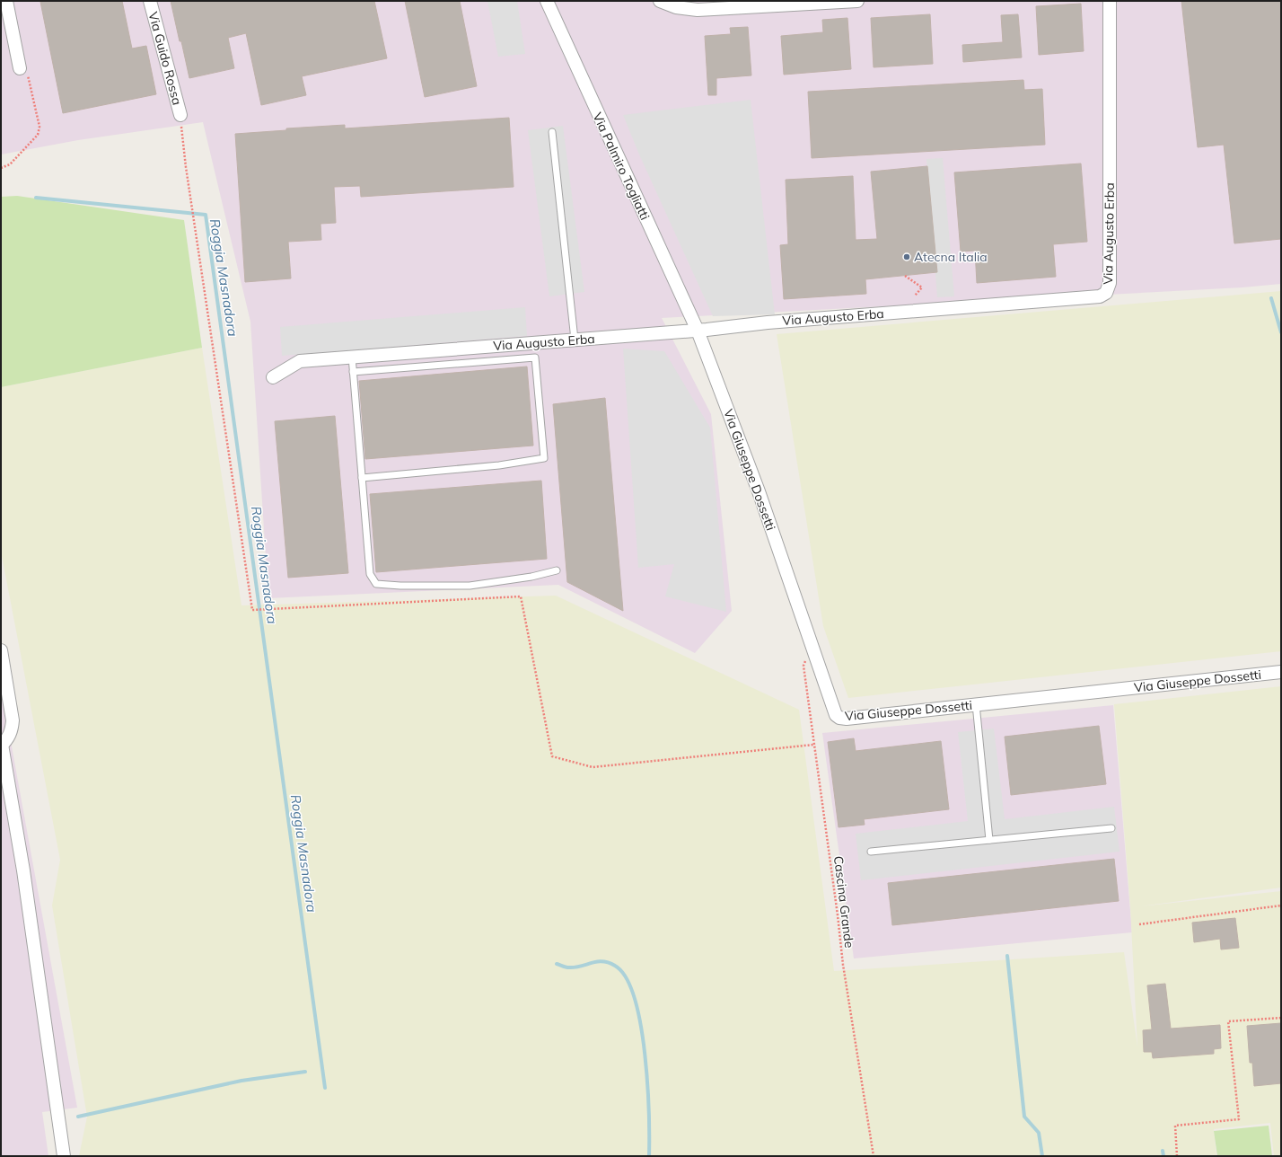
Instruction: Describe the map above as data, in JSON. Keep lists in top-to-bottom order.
{
  "streets": {
    "street": [
      "Via Guido Rossa",
      "Via Palmiro Togliatti",
      "Via Augusto Erba",
      "Via Giuseppe Dossetti"
    ],
    "path": ["Cascina Grande"]
  },
  "crossings": [
    ["Via Palmiro Togliatti", "Via Augusto Erba"],
    ["Via Palmiro Togliatti", "Via Giuseppe Dossetti"],
    ["Via Augusto Erba", "Via Giuseppe Dossetti"],
    ["Via Giuseppe Dossetti", "Cascina Grande"]
  ],
  "water": ["Roggia Masnadora"],
  "places": ["Atecna Italia"]
}
